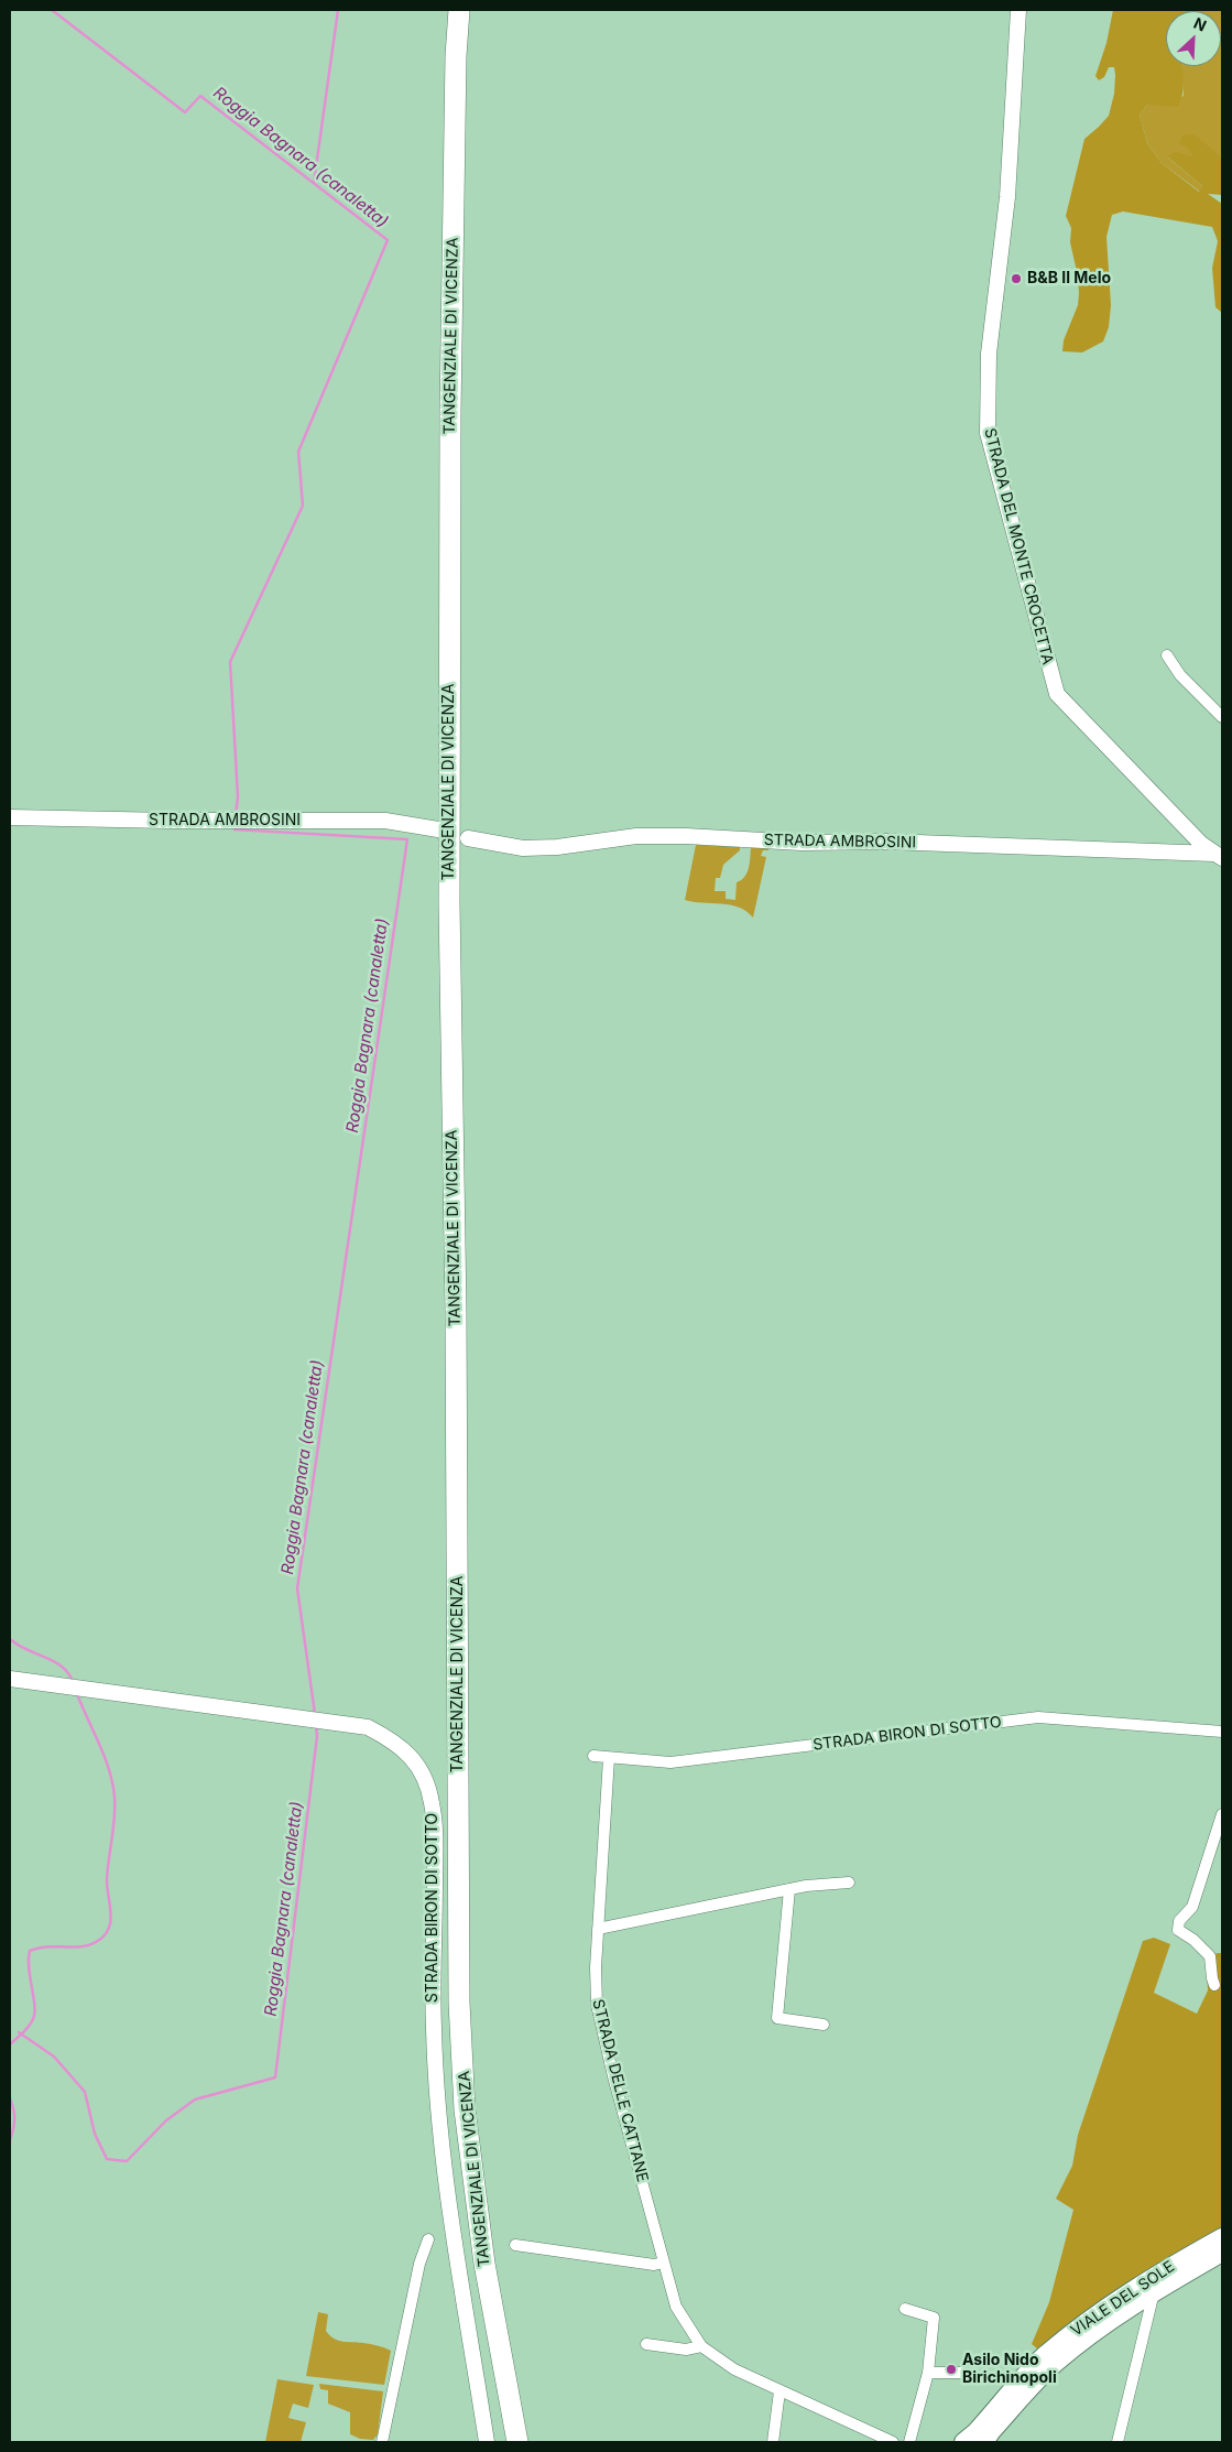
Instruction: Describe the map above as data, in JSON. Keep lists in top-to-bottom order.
{
  "streets": {
    "highway": ["TANGENZIALE DI VICENZA"],
    "main road": ["VIALE DEL SOLE"],
    "street": [
      "STRADA DEL MONTE CROCETTA",
      "STRADA AMBROSINI",
      "STRADA BIRON DI SOTTO",
      "STRADA DELLE CATTANE"
    ]
  },
  "crossings": [
    ["STRADA DEL MONTE CROCETTA", "STRADA AMBROSINI"],
    ["STRADA BIRON DI SOTTO", "STRADA DELLE CATTANE"]
  ],
  "water": ["Roggia Bagnara (canaletta)"],
  "places": ["B&B Il Melo", "Asilo Nido Birichinopoli"],
  "north": "top right"
}
